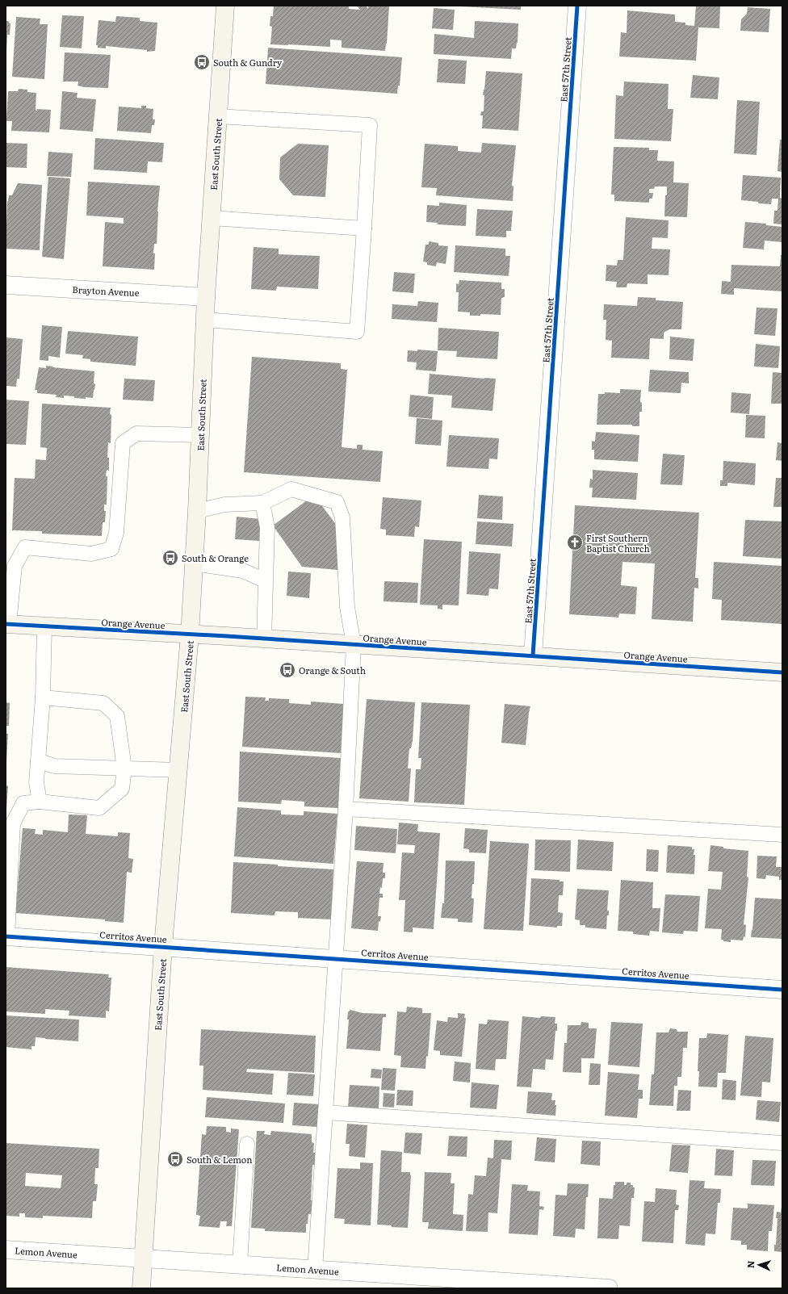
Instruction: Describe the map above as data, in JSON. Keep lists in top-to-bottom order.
{
  "streets": {
    "main road": ["East South Street", "Orange Avenue"],
    "street": [
      "East 57th Street",
      "Brayton Avenue",
      "Cerritos Avenue",
      "Lemon Avenue"
    ]
  },
  "crossings": [
    ["East 57th Street", "Orange Avenue"],
    ["East South Street", "Brayton Avenue"],
    ["East South Street", "Orange Avenue"],
    ["East South Street", "Cerritos Avenue"],
    ["East South Street", "Lemon Avenue"]
  ],
  "places": {
    "bus stop": [
      "South & Gundry",
      "South & Orange",
      "Orange & South",
      "South & Lemon"
    ],
    "church": ["First Southern Baptist Church"]
  },
  "north": "left"
}
